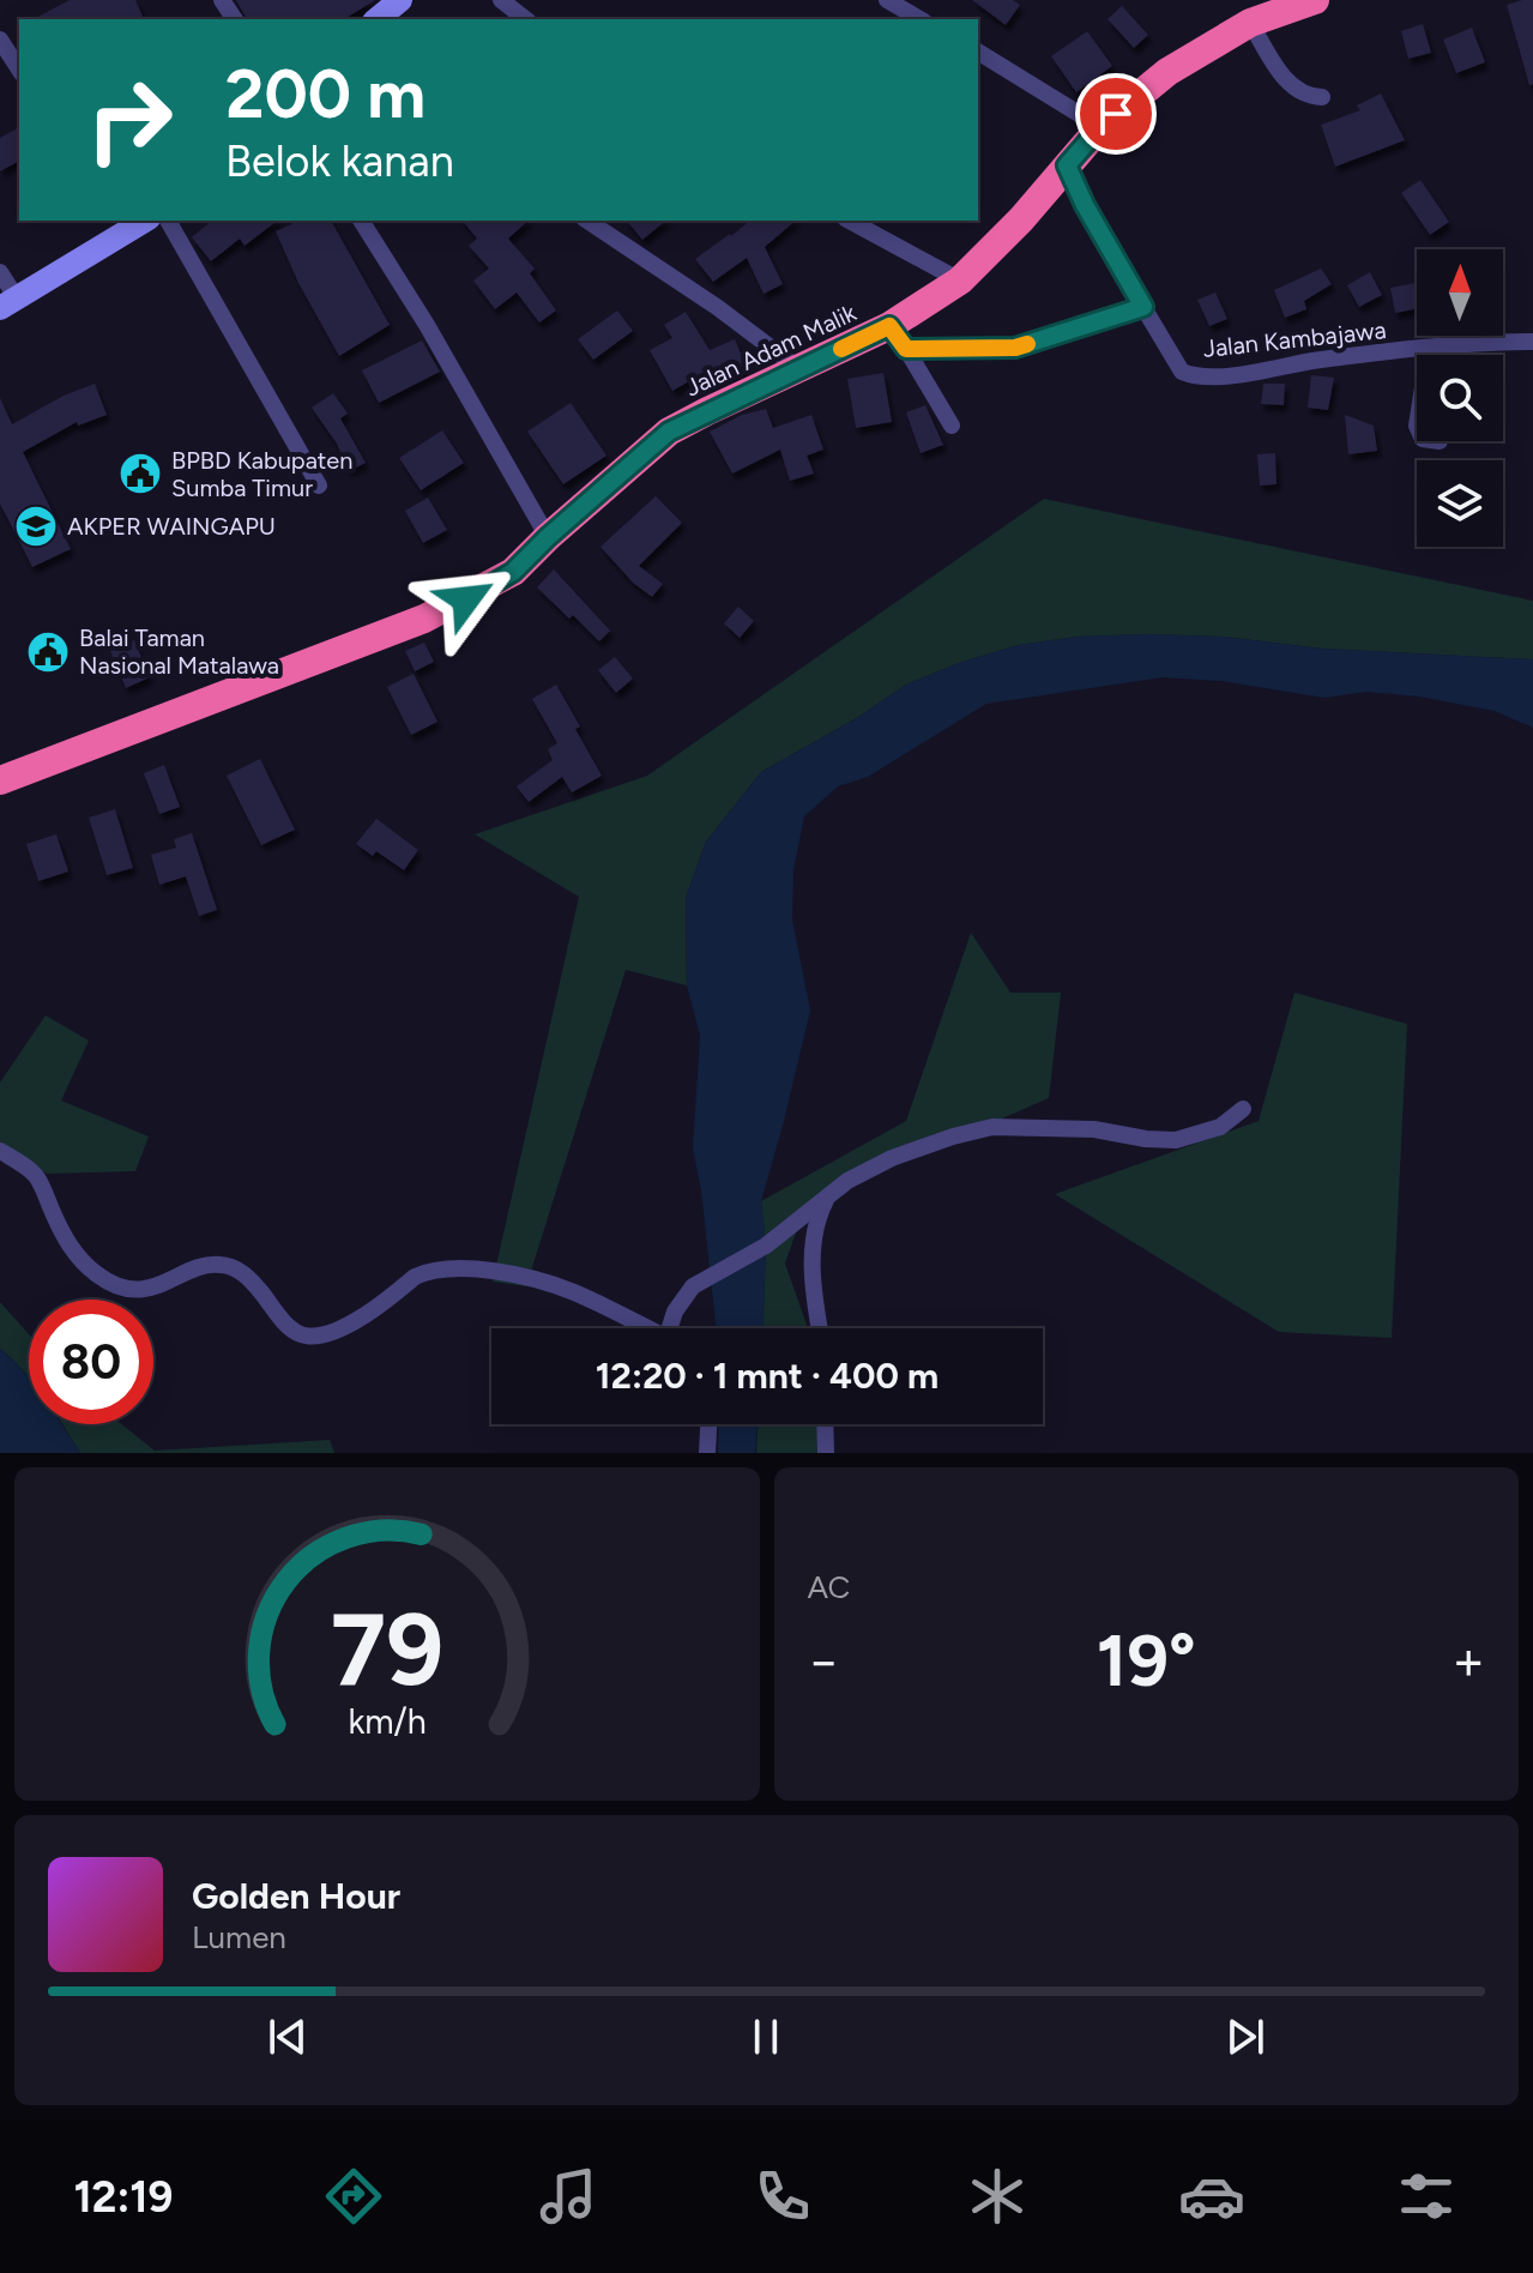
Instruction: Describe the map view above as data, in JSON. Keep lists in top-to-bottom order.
{
  "streets": {
    "highway": ["Jalan Adam Malik"],
    "street": ["Jalan Kambajawa"]
  },
  "crossings": [
    ["Jalan Kambajawa", "Jalan Adam Malik"]
  ],
  "places": {
    "public building": ["BPBD Kabupaten Sumba Timur", "Balai Taman Nasional Matalawa"],
    "school or university": ["AKPER WAINGAPU"]
  },
  "north": "top",
  "page": {
    "turn": ["200 m", "Belok kanan"],
    "limit": "80",
    "trip": "12:20 · 1 mnt · 400 m",
    "tile": "AC",
    "heat": ["−", "19°", "+"],
    "song": ["Golden Hour", "Lumen"],
    "tabs": "12:19",
    "gauge": ["79", "km/h"]
  }
}
